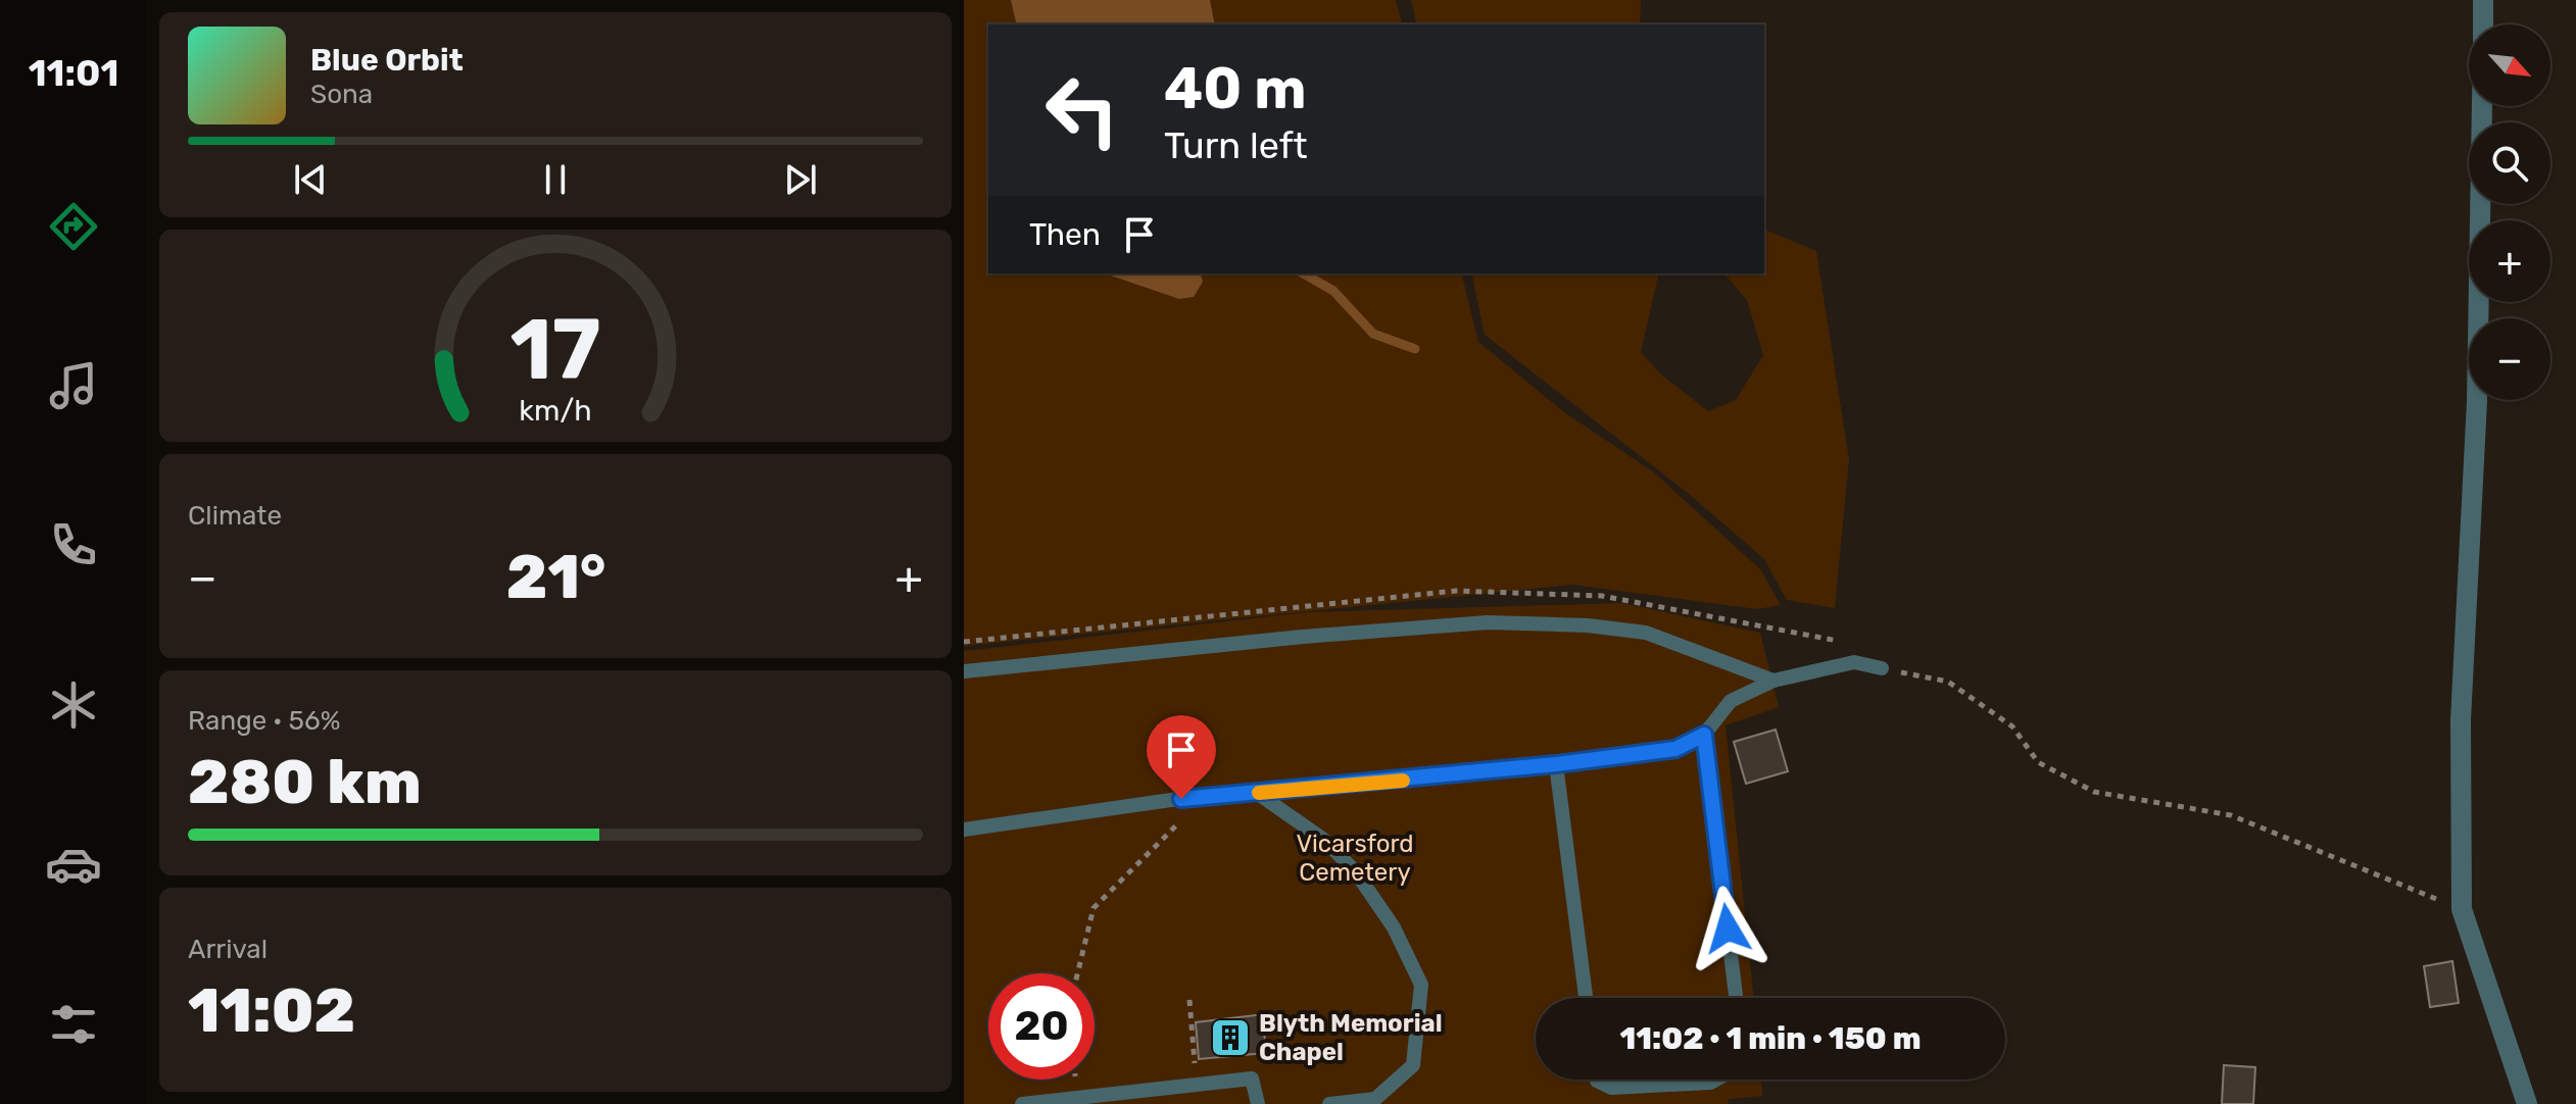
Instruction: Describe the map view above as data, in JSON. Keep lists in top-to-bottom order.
{
  "parks": ["Vicarsford Cemetery"],
  "places": {
    "building": ["Blyth Memorial Chapel"]
  },
  "north": "bottom right",
  "page": {
    "tabs": "11:01",
    "map_buttons": ["+", "−"],
    "turn": ["40 m", "Turn left"],
    "song": ["Blue Orbit", "Sona"],
    "then": "Then",
    "tile": [
      "Climate",
      ["Range · 56%", "280 km"],
      ["Arrival", "11:02"]
    ],
    "heat": ["−", "21°", "+"],
    "limit": "20",
    "trip": "11:02 · 1 min · 150 m",
    "gauge": ["17", "km/h"]
  }
}
